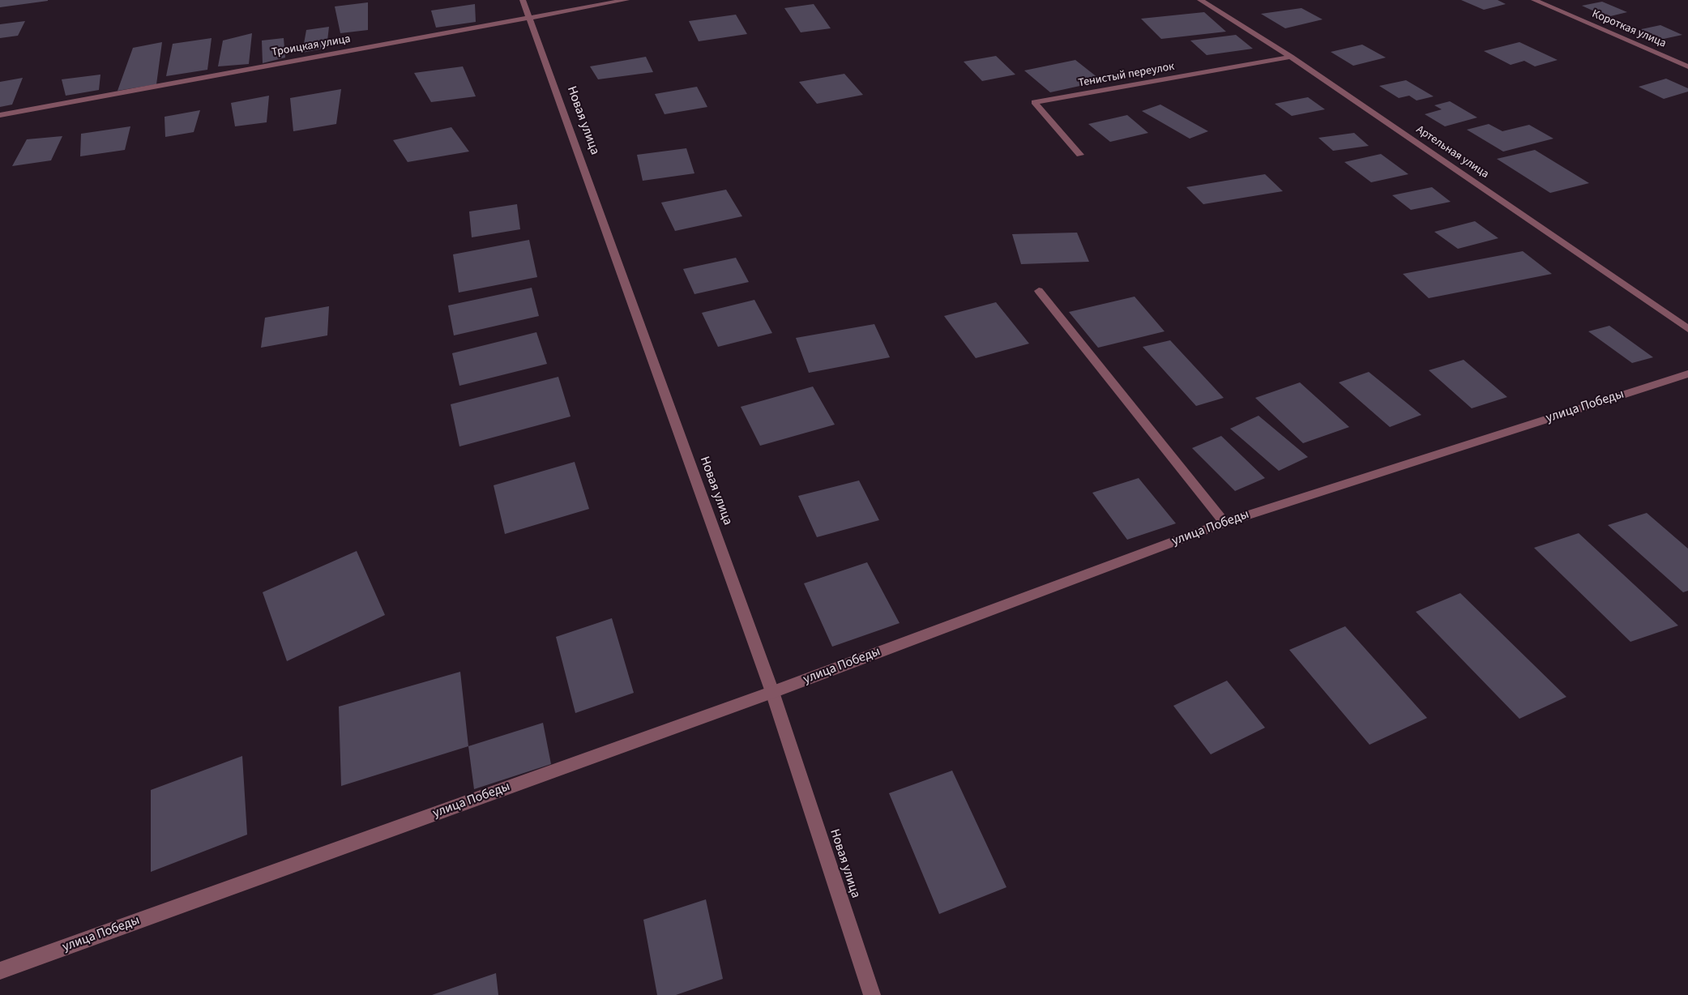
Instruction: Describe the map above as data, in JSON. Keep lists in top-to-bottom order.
{
  "streets": {
    "street": [
      "Короткая улица",
      "Троицкая улица",
      "Тенистый переулок",
      "Новая улица",
      "Артельная улица",
      "улица Победы"
    ]
  },
  "crossings": [
    ["Троицкая улица", "Новая улица"],
    ["Тенистый переулок", "Артельная улица"],
    ["Новая улица", "улица Победы"]
  ]
}
